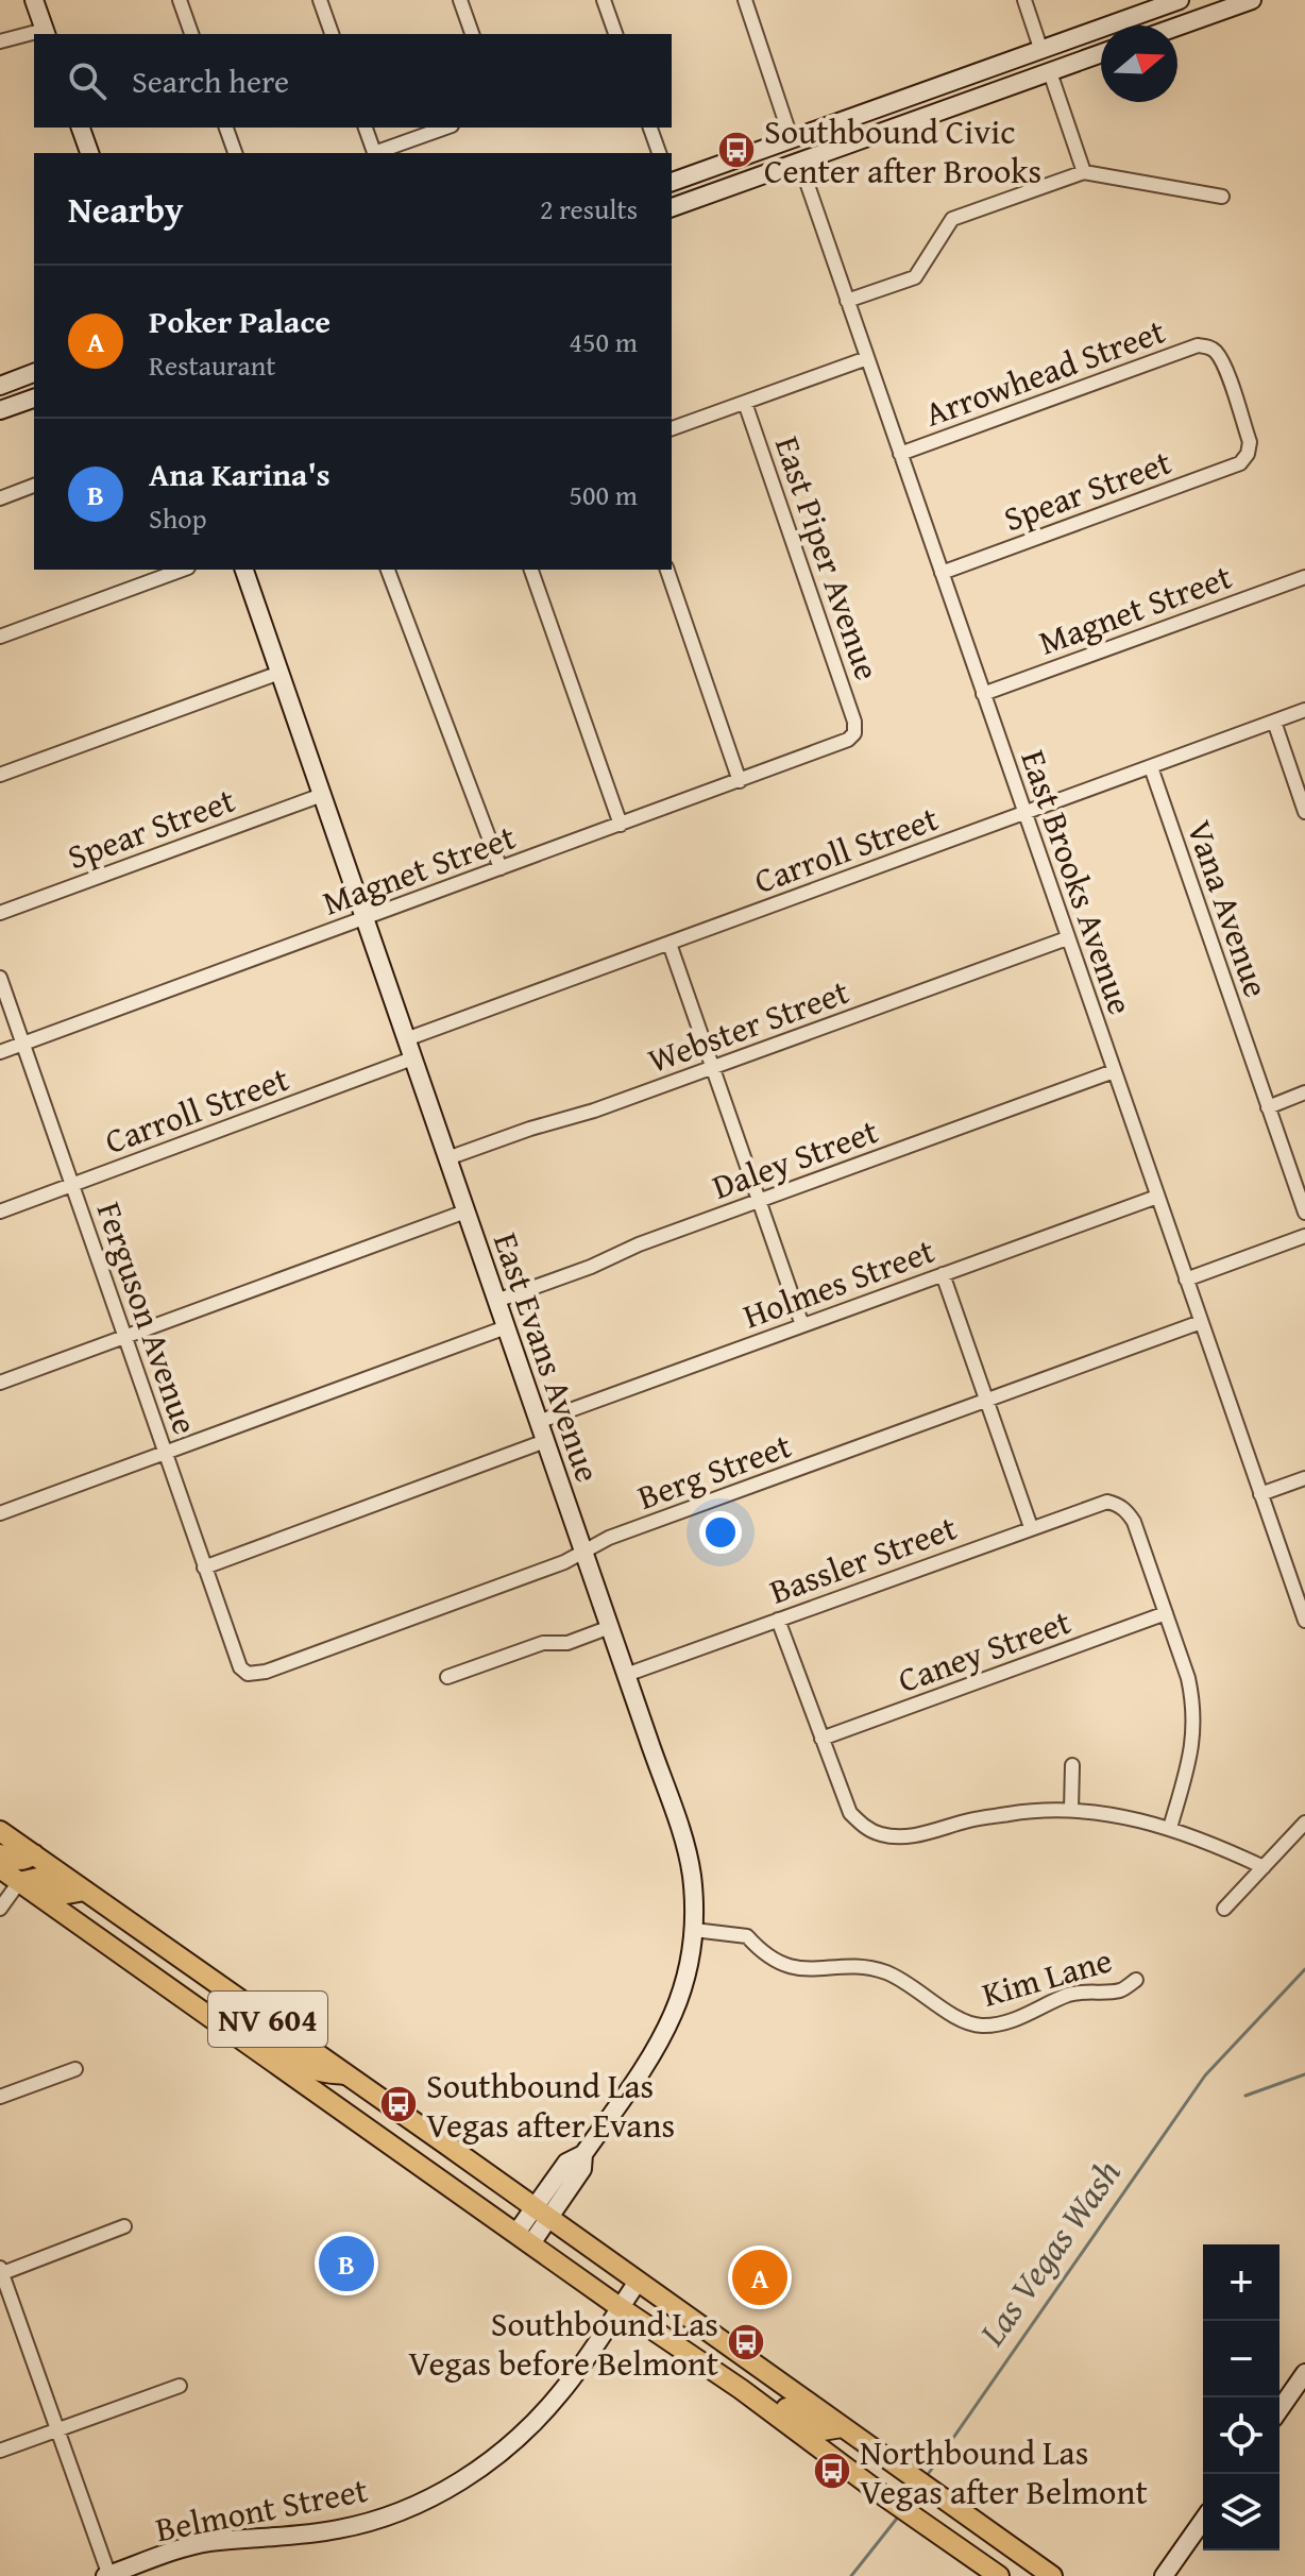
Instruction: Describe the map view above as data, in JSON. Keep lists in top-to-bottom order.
{
  "streets": {
    "main road": ["NV 604"],
    "street": [
      "Arrowhead Street",
      "Spear Street",
      "East Piper Avenue",
      "Magnet Street",
      "Carroll Street",
      "East Brooks Avenue",
      "Vana Avenue",
      "Webster Street",
      "Daley Street",
      "Holmes Street",
      "Ferguson Avenue",
      "East Evans Avenue",
      "Berg Street",
      "Bassler Street",
      "Caney Street",
      "Kim Lane",
      "Belmont Street"
    ]
  },
  "crossings": [
    ["Arrowhead Street", "Spear Street"],
    ["Arrowhead Street", "East Brooks Avenue"],
    ["Spear Street", "East Brooks Avenue"],
    ["Spear Street", "East Evans Avenue"],
    ["East Piper Avenue", "Magnet Street"],
    ["Magnet Street", "East Brooks Avenue"],
    ["Magnet Street", "Ferguson Avenue"],
    ["Magnet Street", "East Evans Avenue"],
    ["Carroll Street", "East Brooks Avenue"],
    ["Carroll Street", "Vana Avenue"],
    ["Carroll Street", "Ferguson Avenue"],
    ["Carroll Street", "East Evans Avenue"],
    ["East Brooks Avenue", "Webster Street"],
    ["East Brooks Avenue", "Daley Street"],
    ["East Brooks Avenue", "Holmes Street"],
    ["East Brooks Avenue", "Berg Street"],
    ["Webster Street", "East Evans Avenue"],
    ["Daley Street", "East Evans Avenue"],
    ["Holmes Street", "East Evans Avenue"],
    ["Ferguson Avenue", "Berg Street"],
    ["East Evans Avenue", "Berg Street"],
    ["East Evans Avenue", "Bassler Street"],
    ["East Evans Avenue", "Kim Lane"],
    ["East Evans Avenue", "NV 604"],
    ["Bassler Street", "Caney Street"],
    ["NV 604", "Belmont Street"]
  ],
  "water": ["Las Vegas Wash"],
  "places": {
    "bus stop": [
      "Southbound Civic Center after Brooks",
      "Southbound Las Vegas after Evans",
      "Southbound Las Vegas before Belmont",
      "Northbound Las Vegas after Belmont"
    ]
  },
  "north": "right",
  "page": {
    "search": "Search here",
    "heading": ["Nearby", "2 results"],
    "list": [
      {
        "mark": "A",
        "name": "Poker Palace",
        "note": "Restaurant",
        "value": "450 m"
      },
      {
        "mark": "B",
        "name": "Ana Karina's",
        "note": "Shop",
        "value": "500 m"
      }
    ],
    "pins": ["B", "A"],
    "map_buttons": ["+", "−"]
  }
}
